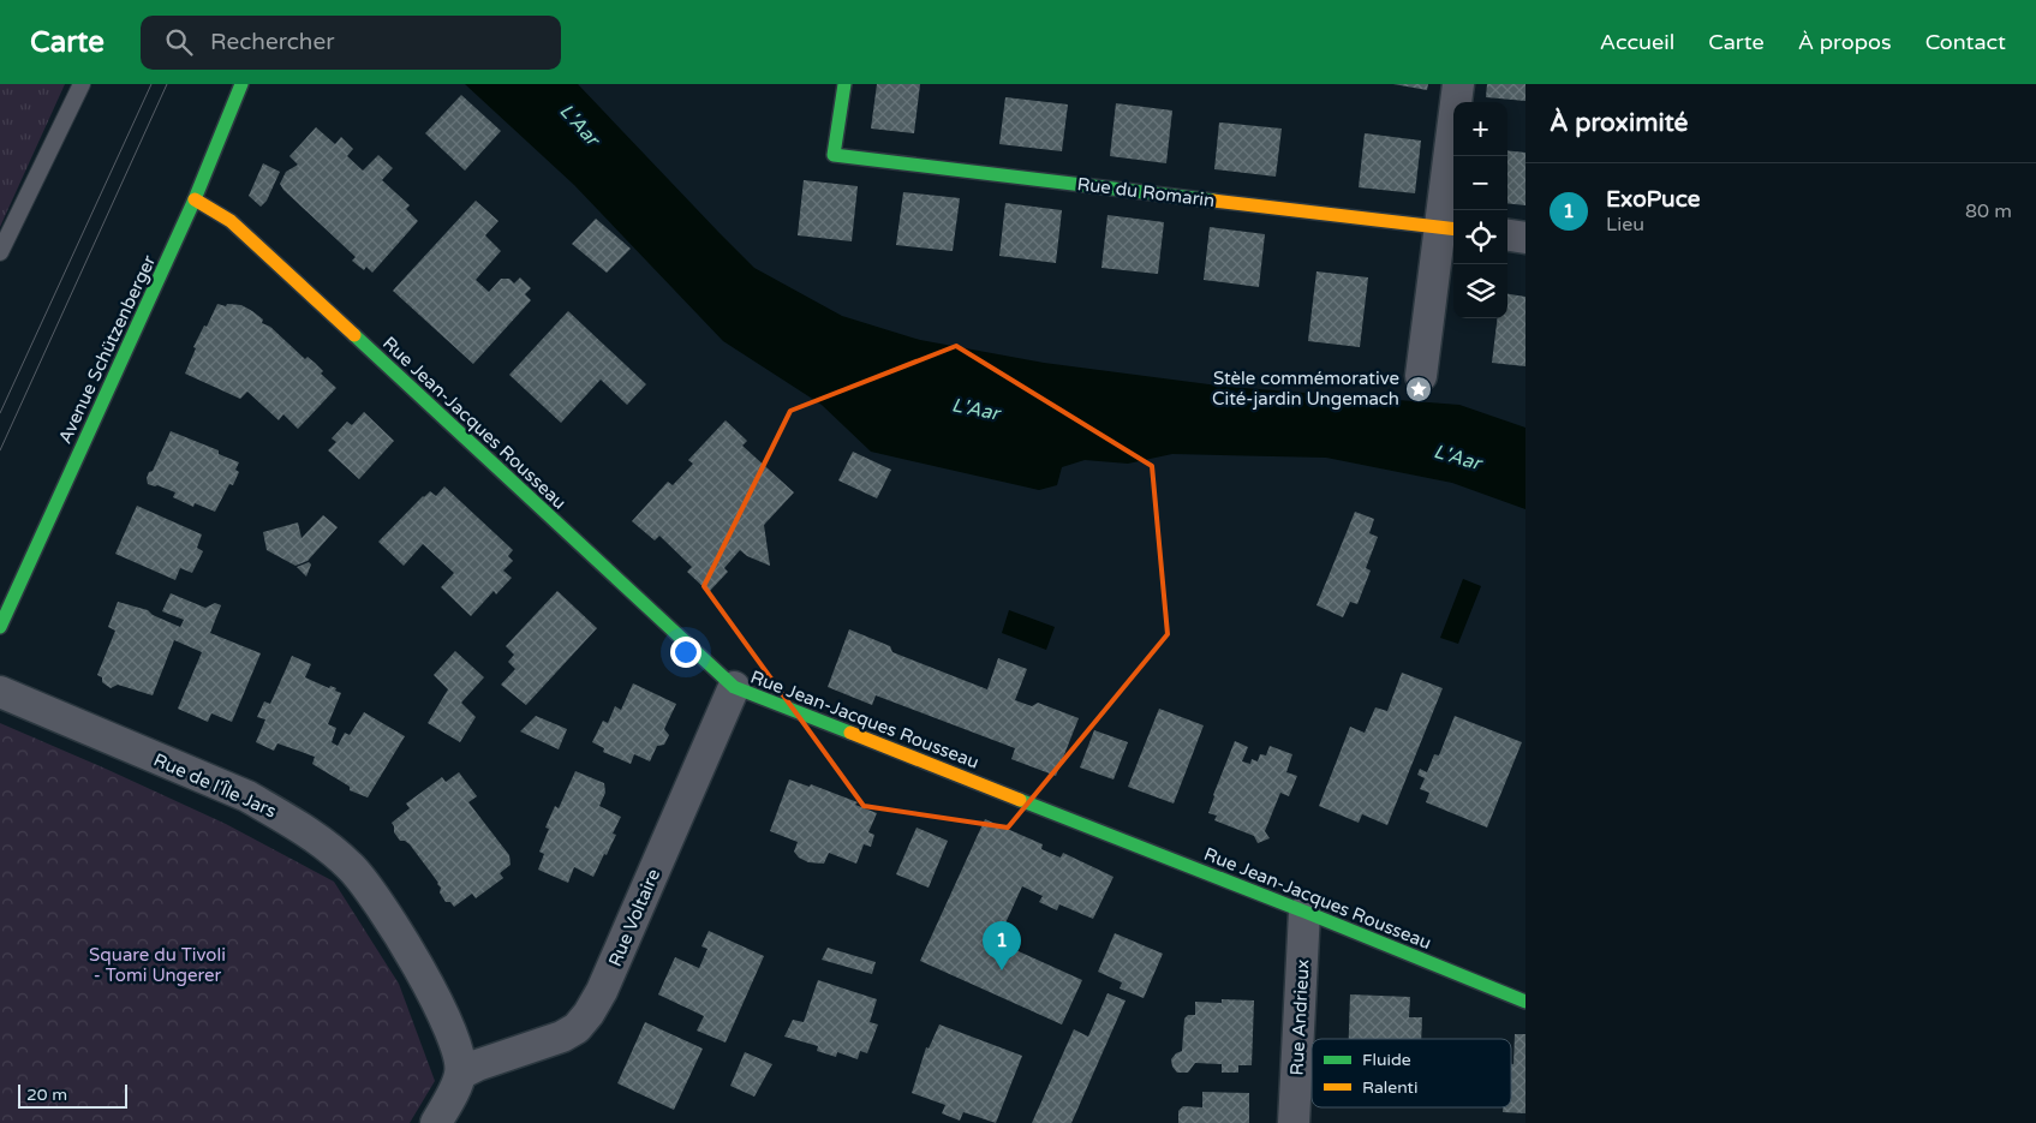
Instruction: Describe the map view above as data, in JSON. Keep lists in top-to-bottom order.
{
  "streets": {
    "street": [
      "Rue du Romarin",
      "Avenue Schützenberger",
      "Rue Jean-Jacques Rousseau",
      "Rue de l'Île Jars",
      "Rue Voltaire",
      "Rue Andrieux"
    ]
  },
  "crossings": [
    ["Avenue Schützenberger", "Rue Jean-Jacques Rousseau"],
    ["Rue Jean-Jacques Rousseau", "Rue Voltaire"],
    ["Rue Jean-Jacques Rousseau", "Rue Andrieux"],
    ["Rue de l'Île Jars", "Rue Voltaire"]
  ],
  "water": ["L'Aar"],
  "parks": ["Square du Tivoli - Tomi Ungerer"],
  "places": {
    "place": ["Stèle commémorative Cité-jardin Ungemach"]
  },
  "legend": ["Fluide", "Ralenti"],
  "scale_bar": "20 m",
  "page": {
    "header": "Carte",
    "search": "Rechercher",
    "nav": [
      "Accueil",
      "Carte",
      "À propos",
      "Contact"
    ],
    "heading": "À proximité",
    "map_buttons": ["+", "−"],
    "list": [
      {
        "mark": "1",
        "name": "ExoPuce",
        "note": "Lieu",
        "value": "80 m"
      }
    ],
    "pins": "1",
    "scale": "20 m"
  }
}
